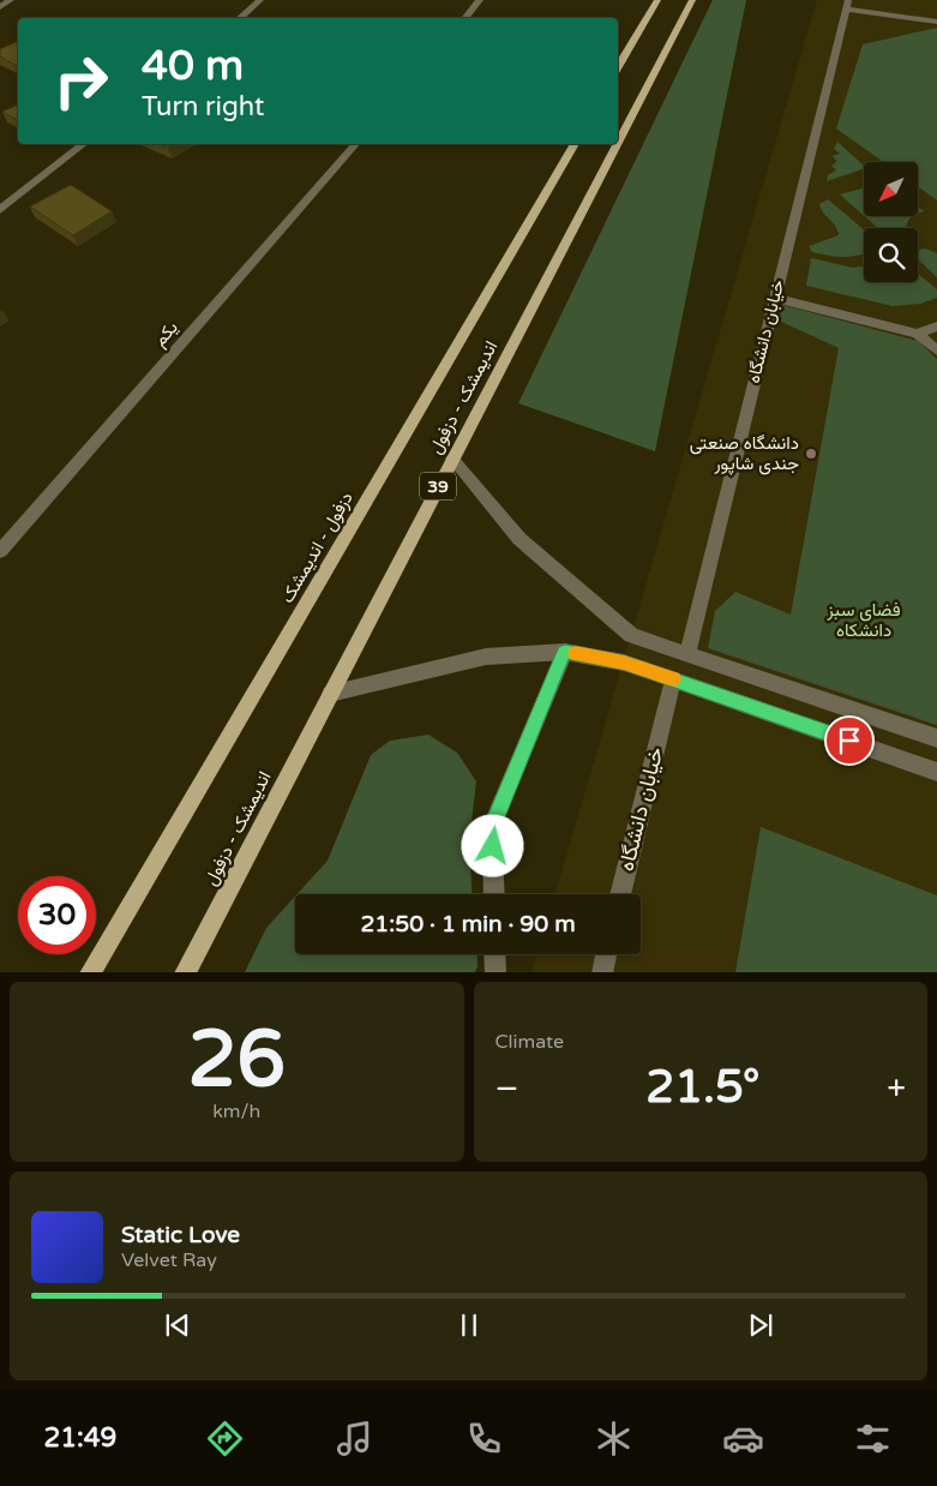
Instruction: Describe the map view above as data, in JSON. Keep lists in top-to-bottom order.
{
  "streets": {
    "main road": ["اندیمشک - دزفول", "39", "دزفول - اندیمشک"],
    "street": ["خیابان دانشگاه", "یکم"]
  },
  "parks": ["فضای سبز دانشکاه"],
  "places": ["دانشگاه صنعتی جندی شاپور"],
  "north": "bottom left",
  "page": {
    "turn": ["40 m", "Turn right"],
    "limit": "30",
    "trip": "21:50 · 1 min · 90 m",
    "tile": [
      ["26", "km/h"],
      "Climate"
    ],
    "heat": ["−", "21.5°", "+"],
    "song": ["Static Love", "Velvet Ray"],
    "tabs": "21:49"
  }
}
